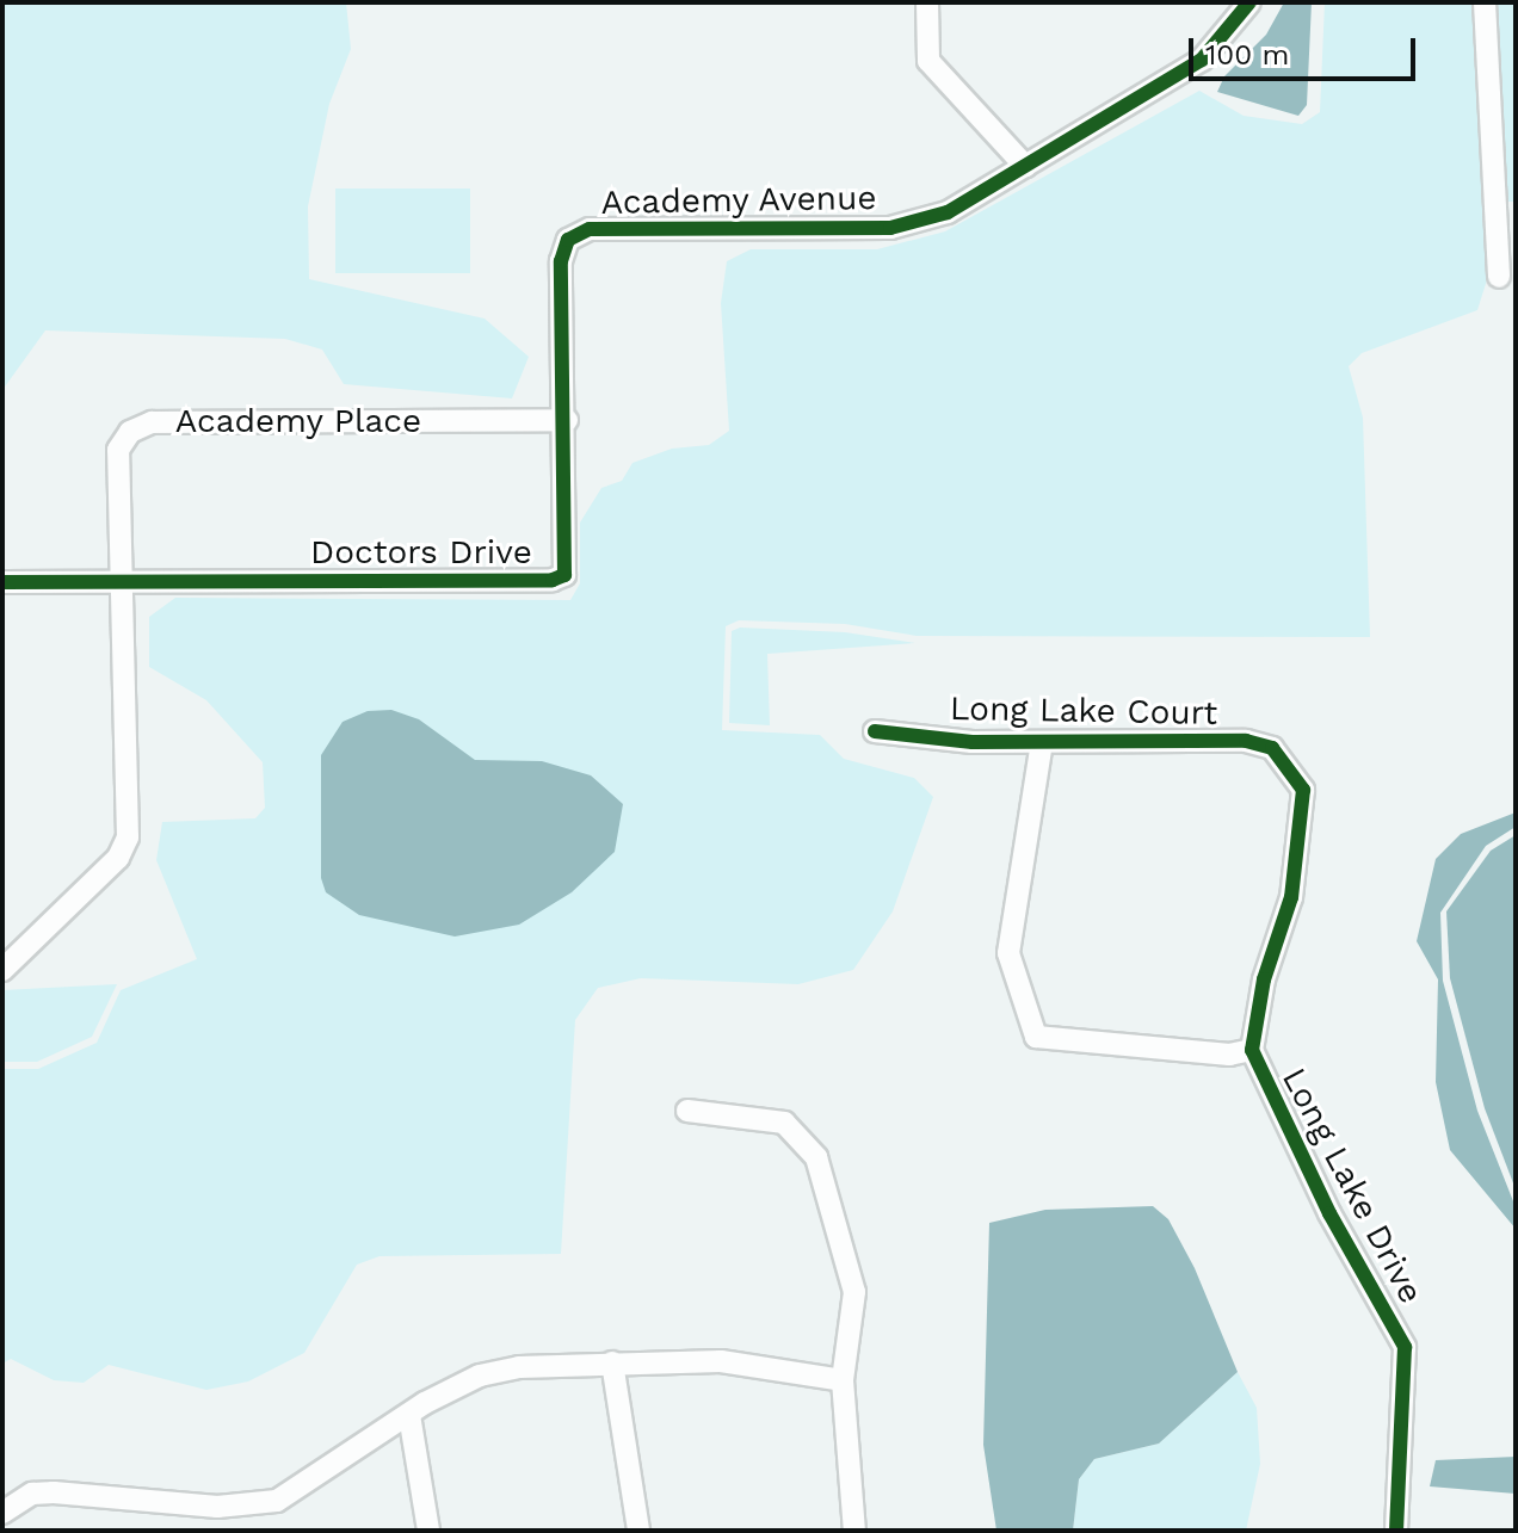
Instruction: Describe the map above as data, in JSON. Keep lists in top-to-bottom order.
{
  "streets": {
    "street": [
      "Academy Avenue",
      "Academy Place",
      "Doctors Drive",
      "Long Lake Court",
      "Long Lake Drive"
    ]
  },
  "crossings": [
    ["Academy Avenue", "Academy Place"],
    ["Academy Avenue", "Doctors Drive"],
    ["Academy Place", "Doctors Drive"],
    ["Long Lake Court", "Long Lake Drive"]
  ],
  "scale_bar": "100 m"
}
